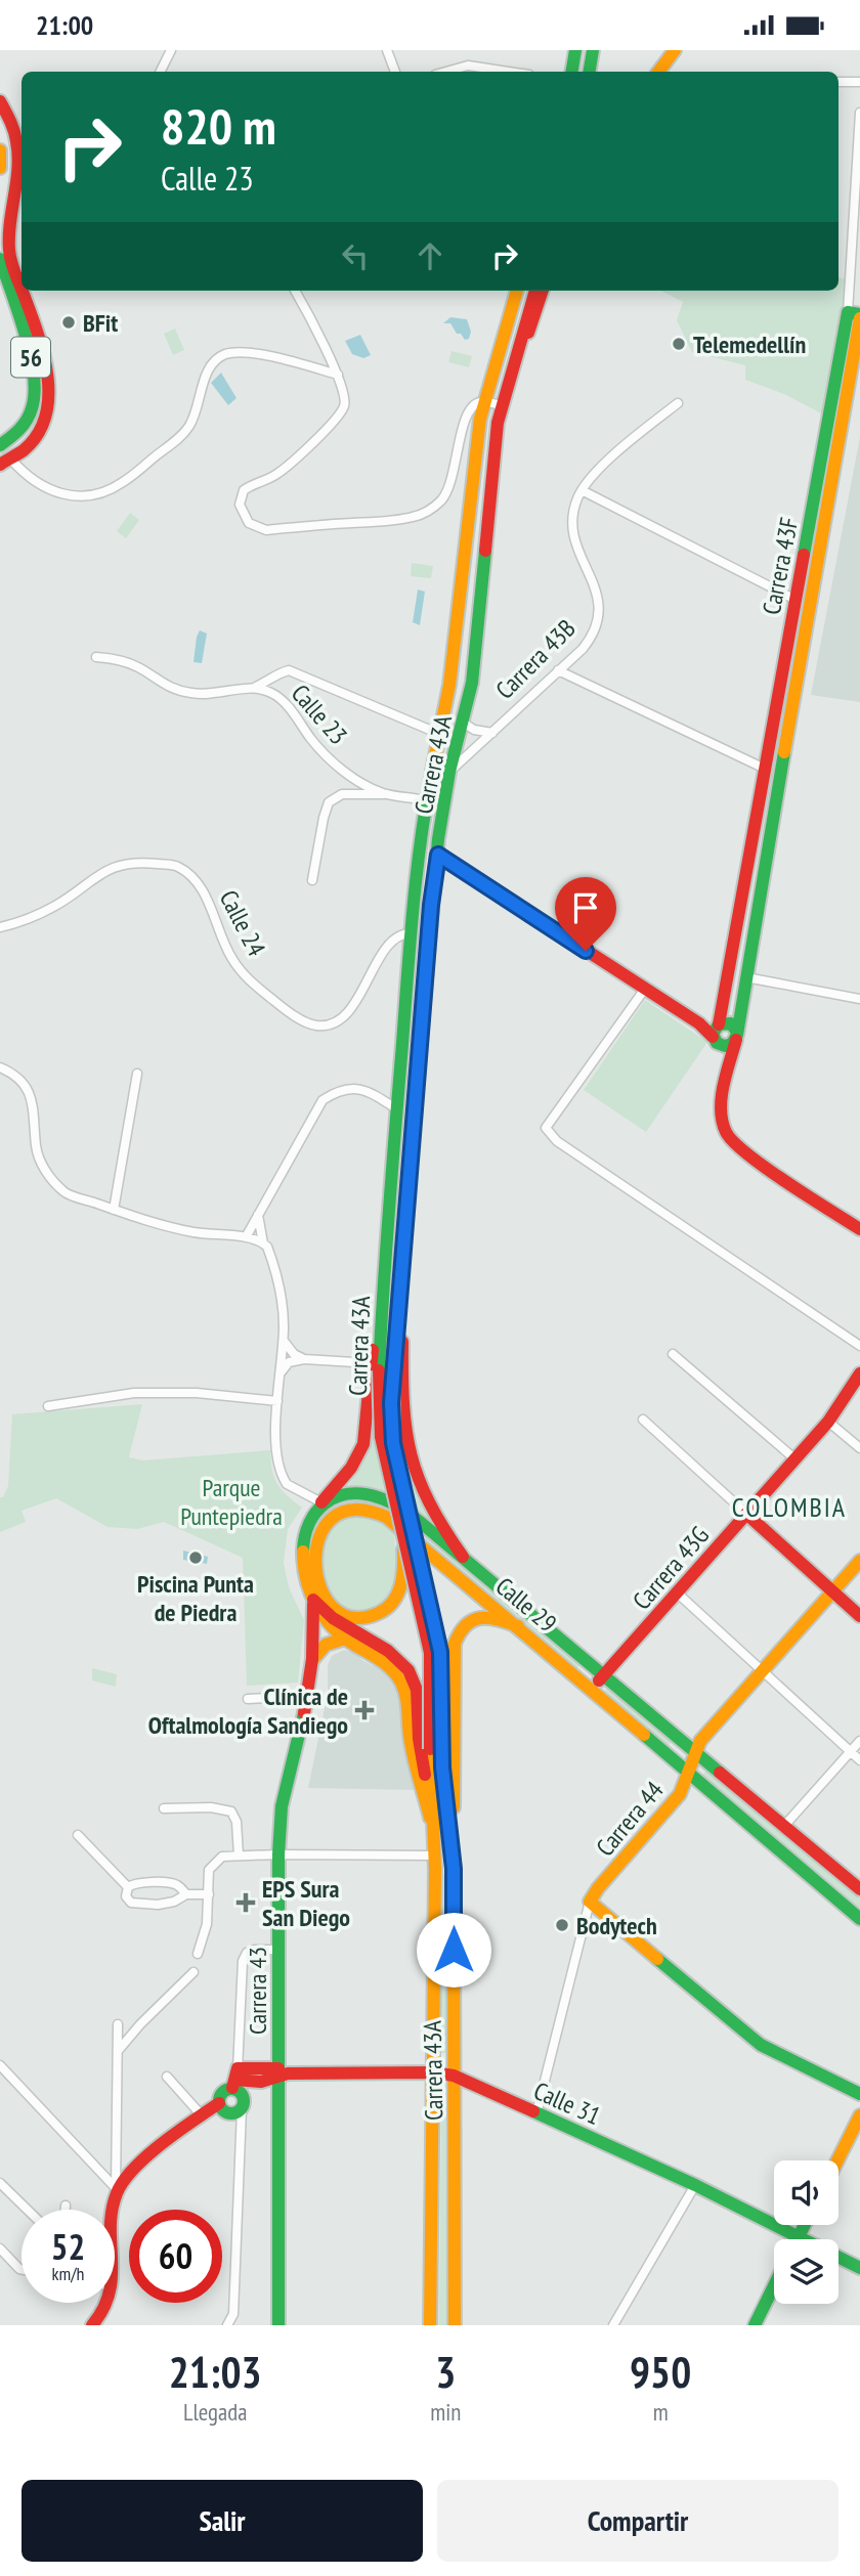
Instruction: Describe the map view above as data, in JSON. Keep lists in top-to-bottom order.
{
  "streets": {
    "main road": [
      "56",
      "Carrera 43F",
      "Carrera 43A",
      "Carrera 43G",
      "Calle 29",
      "Carrera 44",
      "Carrera 43",
      "Calle 31"
    ],
    "street": ["Carrera 43B", "Calle 23", "Calle 24"]
  },
  "crossings": [
    ["Carrera 43B", "Carrera 43A"],
    ["Calle 23", "Carrera 43A"],
    ["Carrera 43A", "Calle 24"],
    ["Carrera 43A", "Calle 29"],
    ["Carrera 43A", "Calle 31"],
    ["Carrera 43G", "Calle 29"],
    ["Calle 29", "Carrera 44"],
    ["Carrera 44", "Calle 31"],
    ["Carrera 43", "Calle 31"]
  ],
  "districts": ["COLOMBIA"],
  "parks": ["Parque Puntepiedra"],
  "places": {
    "other": [
      "BFit",
      "Telemedellín",
      "Piscina Punta de Piedra",
      "Bodytech"
    ],
    "health": ["Clínica de Oftalmología Sandiego", "EPS Sura San Diego"]
  },
  "page": {
    "status": "21:00",
    "turn": ["820 m", "Calle 23"],
    "speed": "52 km/h",
    "limit": "60",
    "eta": [
      "21:03",
      "Llegada",
      "3",
      "min",
      "950",
      "m"
    ],
    "buttons": ["Salir", "Compartir"]
  }
}
